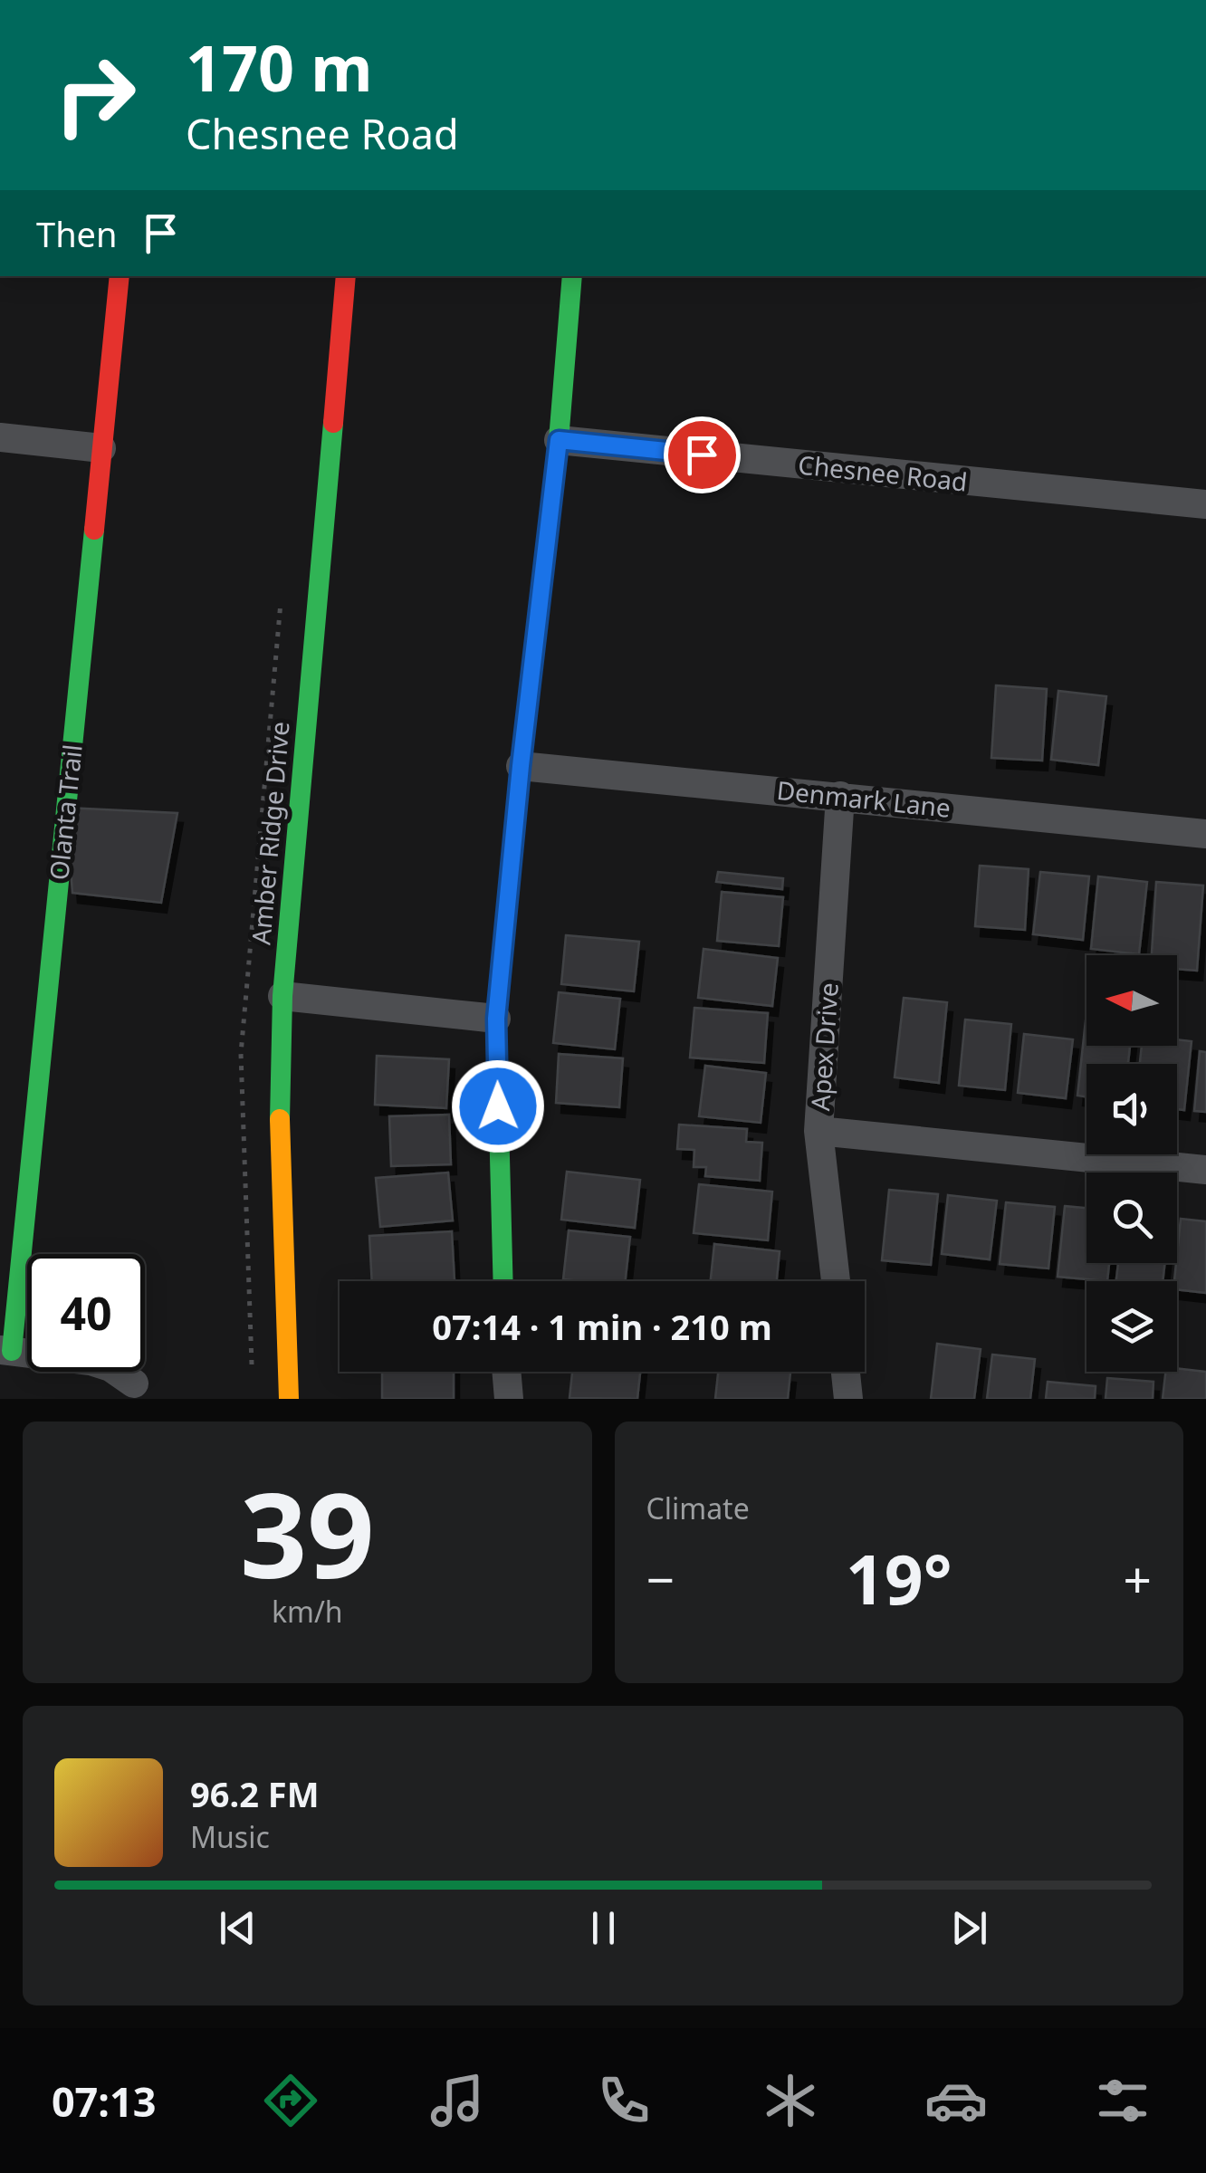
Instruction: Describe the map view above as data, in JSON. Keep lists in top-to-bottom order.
{
  "streets": {
    "street": [
      "Chesnee Road",
      "Denmark Lane",
      "Olanta Trail",
      "Amber Ridge Drive",
      "Apex Drive"
    ]
  },
  "crossings": [
    ["Denmark Lane", "Apex Drive"]
  ],
  "north": "left",
  "page": {
    "turn": ["170 m", "Chesnee Road"],
    "then": "Then",
    "limit": "40",
    "trip": "07:14 · 1 min · 210 m",
    "tile": [
      ["39", "km/h"],
      "Climate"
    ],
    "heat": ["−", "19°", "+"],
    "song": ["96.2 FM", "Music"],
    "tabs": "07:13"
  }
}
